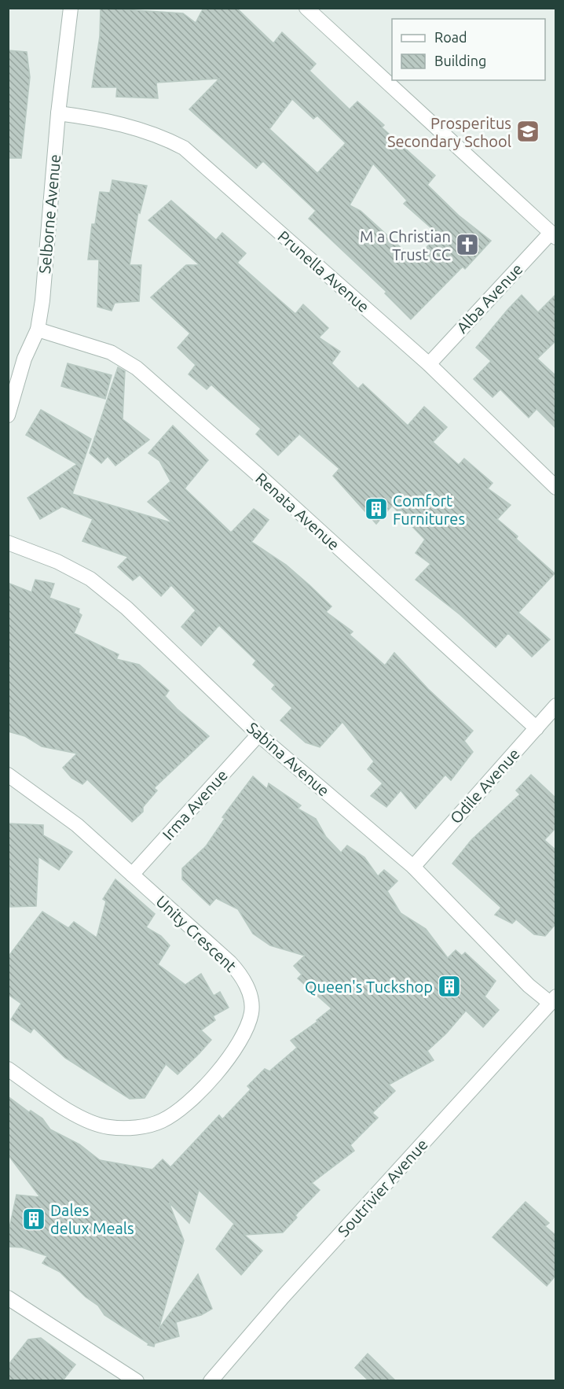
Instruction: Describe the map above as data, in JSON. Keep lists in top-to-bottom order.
{
  "streets": {
    "street": [
      "Selborne Avenue",
      "Prunella Avenue",
      "Alba Avenue",
      "Renata Avenue",
      "Sabina Avenue",
      "Odile Avenue",
      "Irma Avenue",
      "Unity Crescent",
      "Soutrivier Avenue"
    ]
  },
  "crossings": [
    ["Selborne Avenue", "Prunella Avenue"],
    ["Selborne Avenue", "Renata Avenue"],
    ["Prunella Avenue", "Alba Avenue"],
    ["Renata Avenue", "Odile Avenue"],
    ["Sabina Avenue", "Odile Avenue"],
    ["Sabina Avenue", "Irma Avenue"],
    ["Sabina Avenue", "Soutrivier Avenue"],
    ["Irma Avenue", "Unity Crescent"]
  ],
  "places": {
    "school or university": ["Prosperitus Secondary School"],
    "church": ["M a Christian Trust CC"],
    "building": ["Comfort Furnitures", "Queen's Tuckshop", "Dales delux Meals"]
  },
  "legend": ["Road", "Building"]
}
